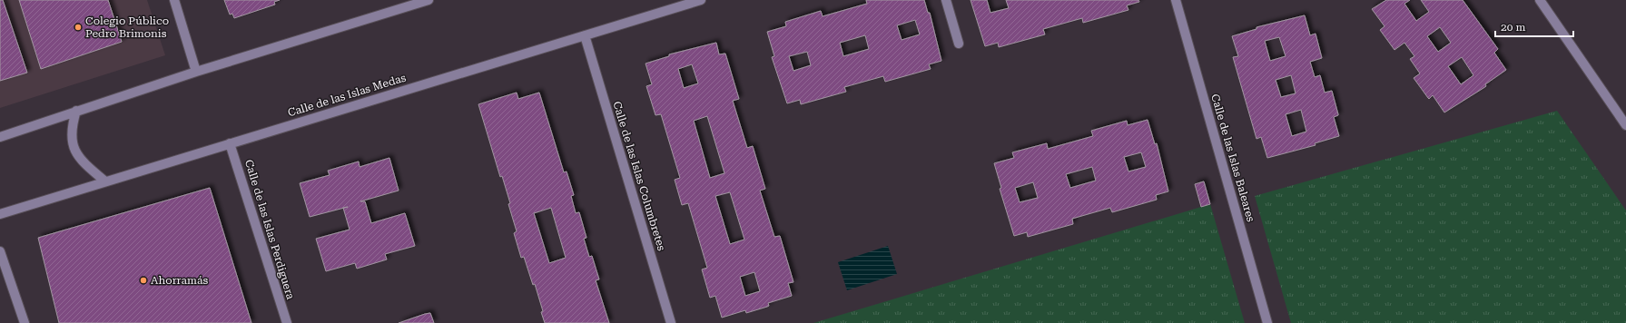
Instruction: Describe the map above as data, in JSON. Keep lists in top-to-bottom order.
{
  "streets": {
    "street": [
      "Calle de las Islas Medas",
      "Calle de las Islas Baleares",
      "Calle de las Islas Columbretes",
      "Calle de las Islas Perdiguera"
    ]
  },
  "crossings": [
    ["Calle de las Islas Medas", "Calle de las Islas Columbretes"],
    ["Calle de las Islas Medas", "Calle de las Islas Perdiguera"]
  ],
  "places": ["Colegio Público Pedro Brimonis", "Ahorramás"],
  "scale_bar": "20 m"
}
